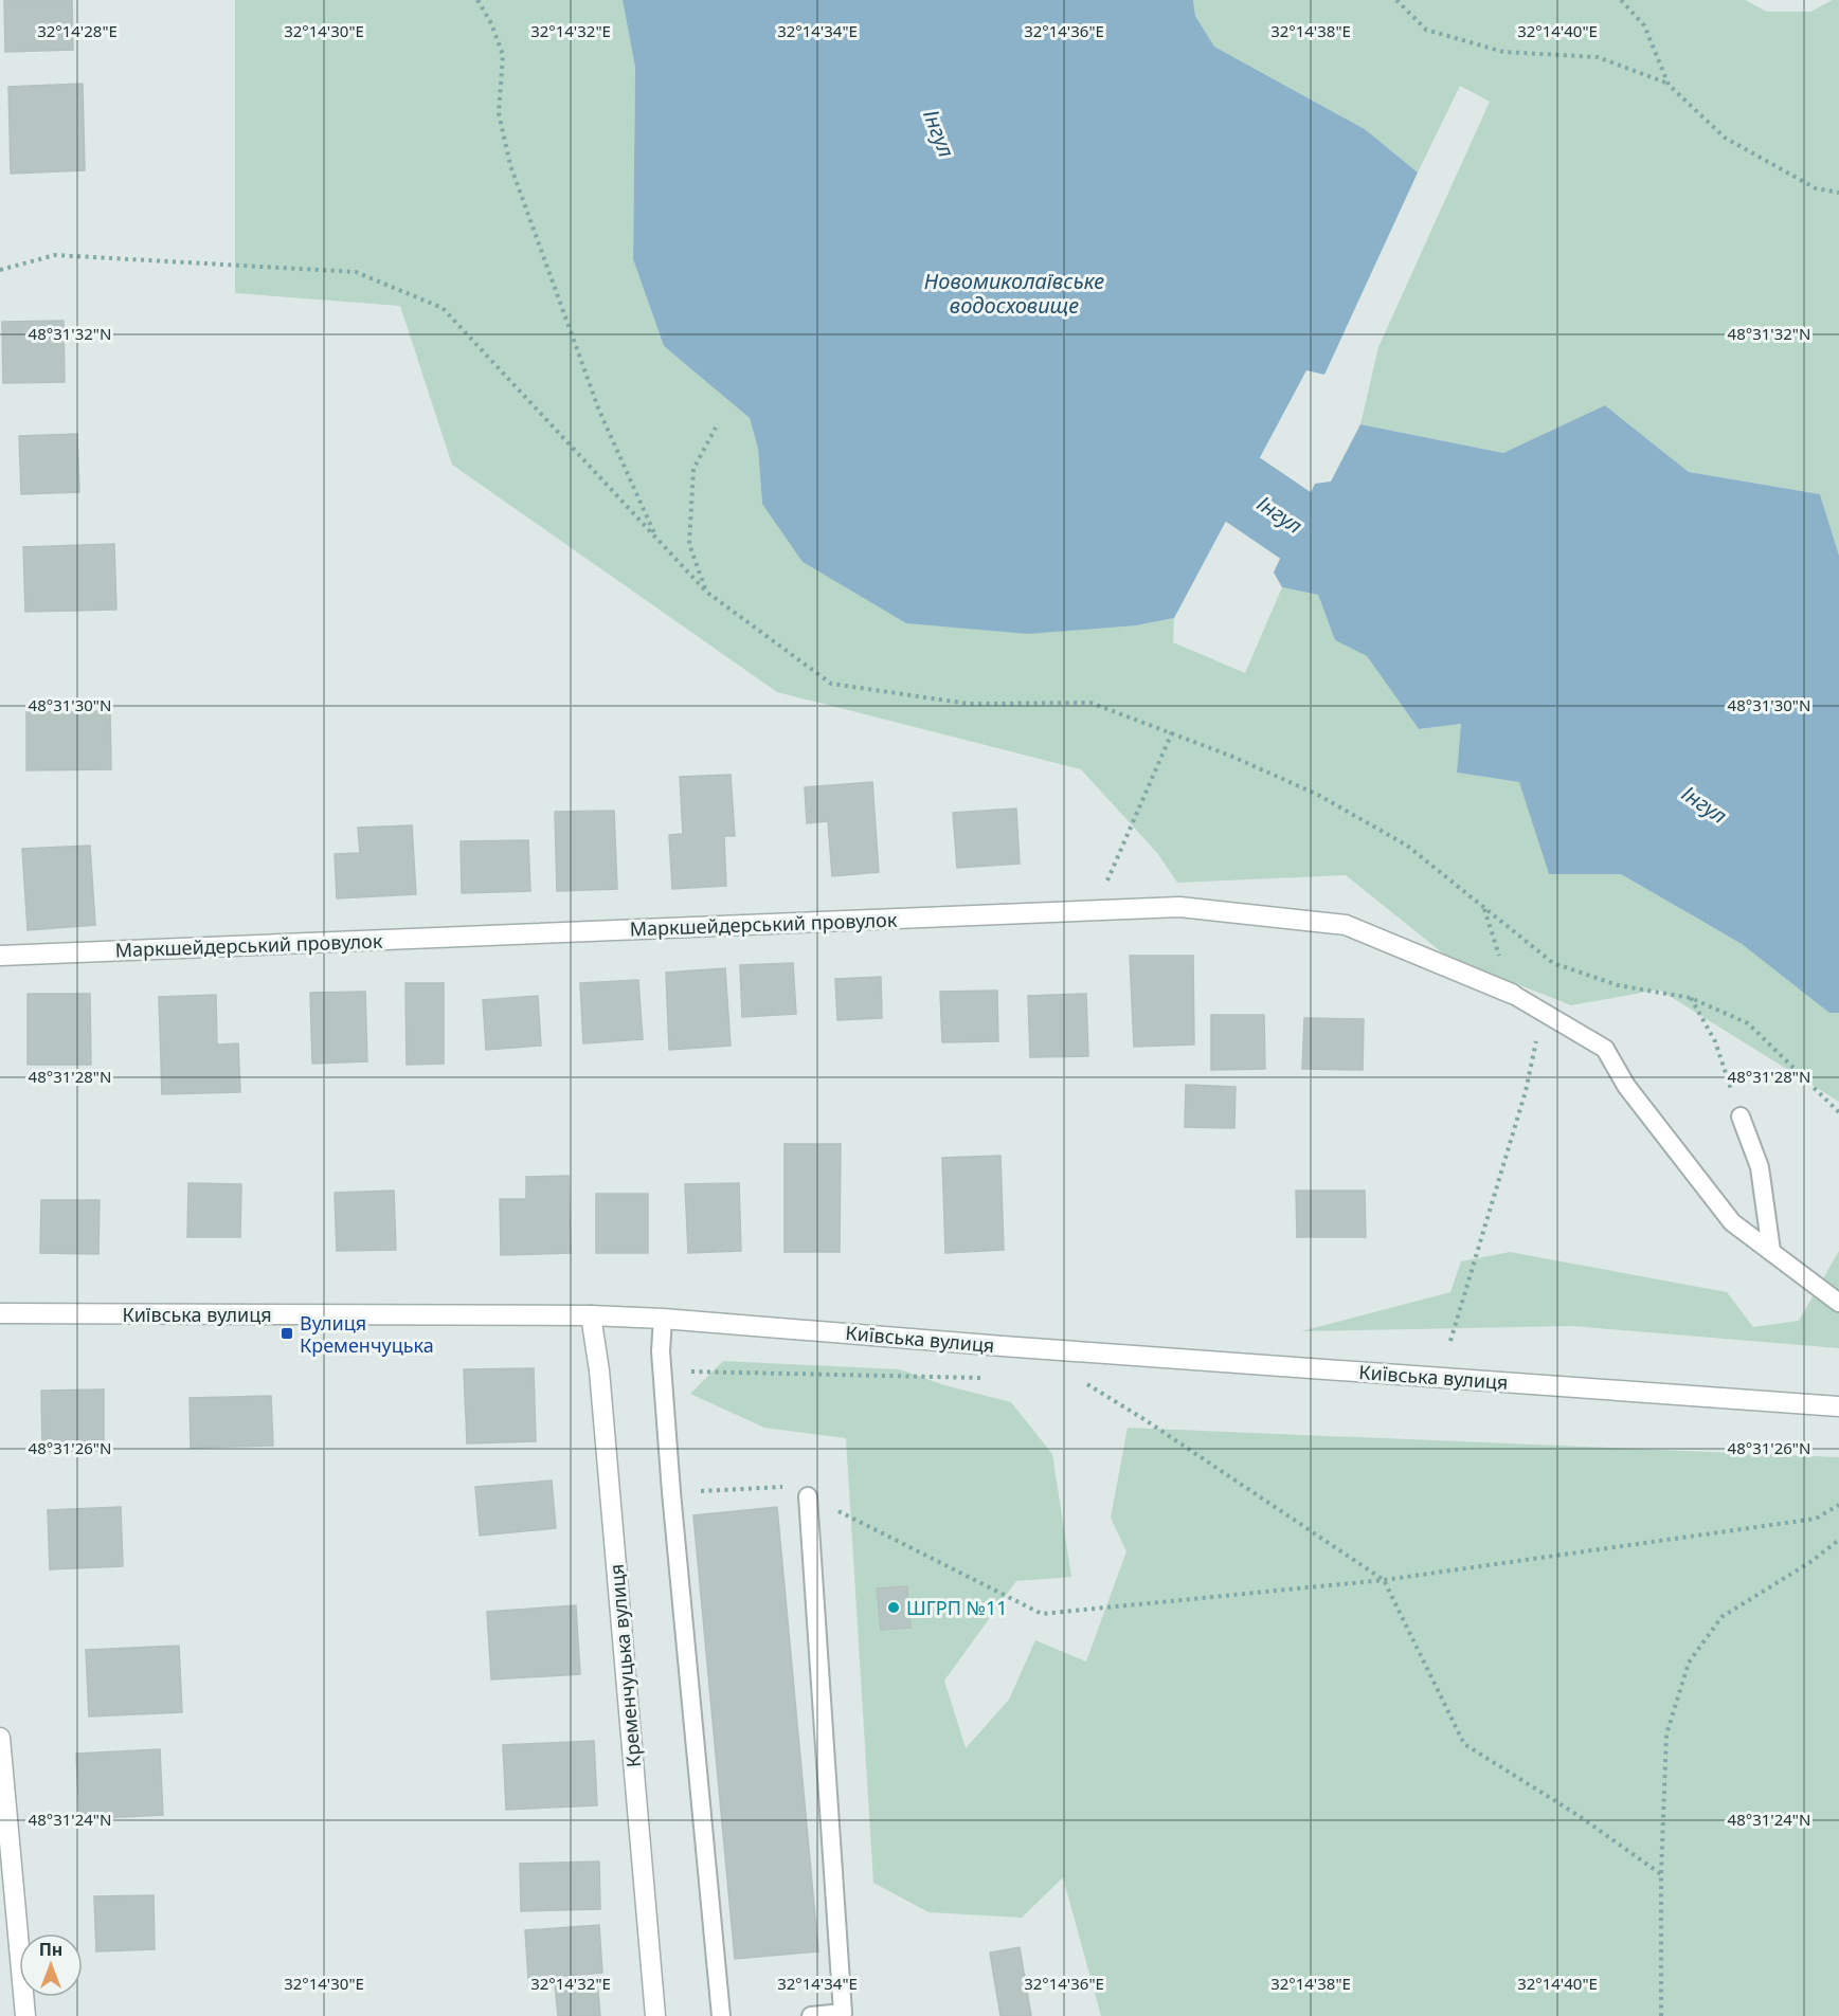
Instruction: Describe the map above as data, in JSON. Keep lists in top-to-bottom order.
{
  "streets": {
    "street": ["Маркшейдерський провулок", "Київська вулиця", "Кременчуцька вулиця"]
  },
  "crossings": [
    ["Київська вулиця", "Кременчуцька вулиця"]
  ],
  "water": ["Інгул", "Новомиколаївське водосховище"],
  "places": {
    "transit": ["Вулиця Кременчуцька"],
    "other": ["ШГРП №11"]
  },
  "north": "top",
  "coordinates": [
    "32°14'28\"E",
    "32°14'30\"E",
    "32°14'32\"E",
    "32°14'34\"E",
    "32°14'36\"E",
    "32°14'38\"E",
    "32°14'40\"E",
    "48°31'32\"N",
    "48°31'30\"N",
    "48°31'28\"N",
    "48°31'26\"N",
    "48°31'24\"N"
  ]
}
